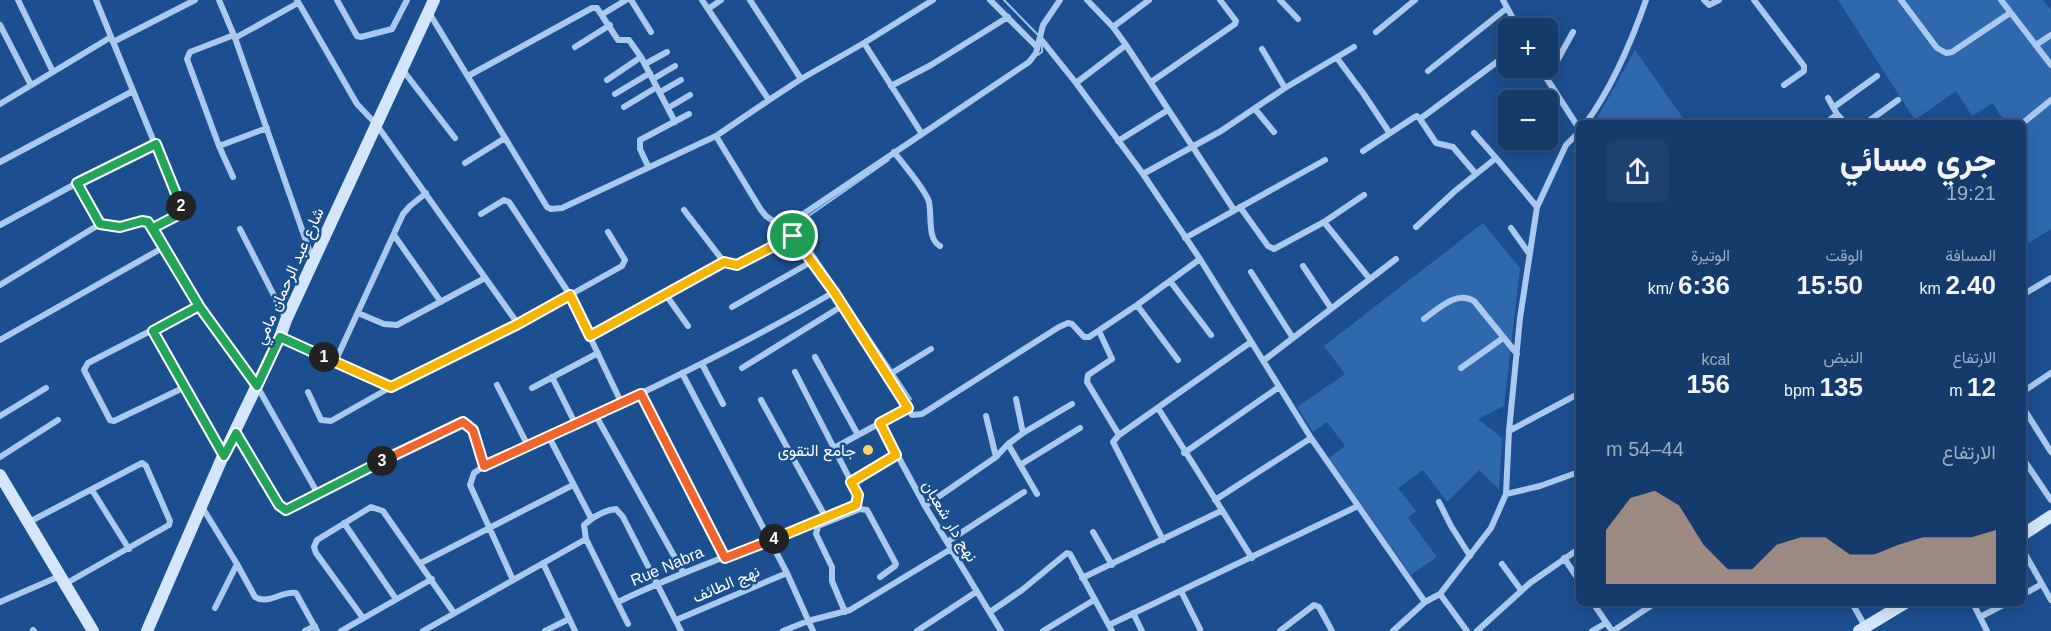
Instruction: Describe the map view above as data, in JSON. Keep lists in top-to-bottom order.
{
  "streets": {
    "street": [
      "شارع عبد الرحمان مامي",
      "نهج دار شعبان",
      "Rue Nabra",
      "نهج الطائف"
    ]
  },
  "places": ["جامع التقوى"],
  "page": {
    "map_buttons": ["+", "−"],
    "heading": ["جري مسائي", "19:21"],
    "pins": [
      "2",
      "1",
      "3",
      "4"
    ],
    "stats": [
      ["المسافة", "2.40 km"],
      ["الوقت", "15:50"],
      ["الوتيرة", "6:36 /km"],
      ["الارتفاع", "12 m"],
      ["النبض", "135 bpm"],
      ["kcal", "156"]
    ],
    "chart": ["الارتفاع", "44–54 m"]
  }
}
